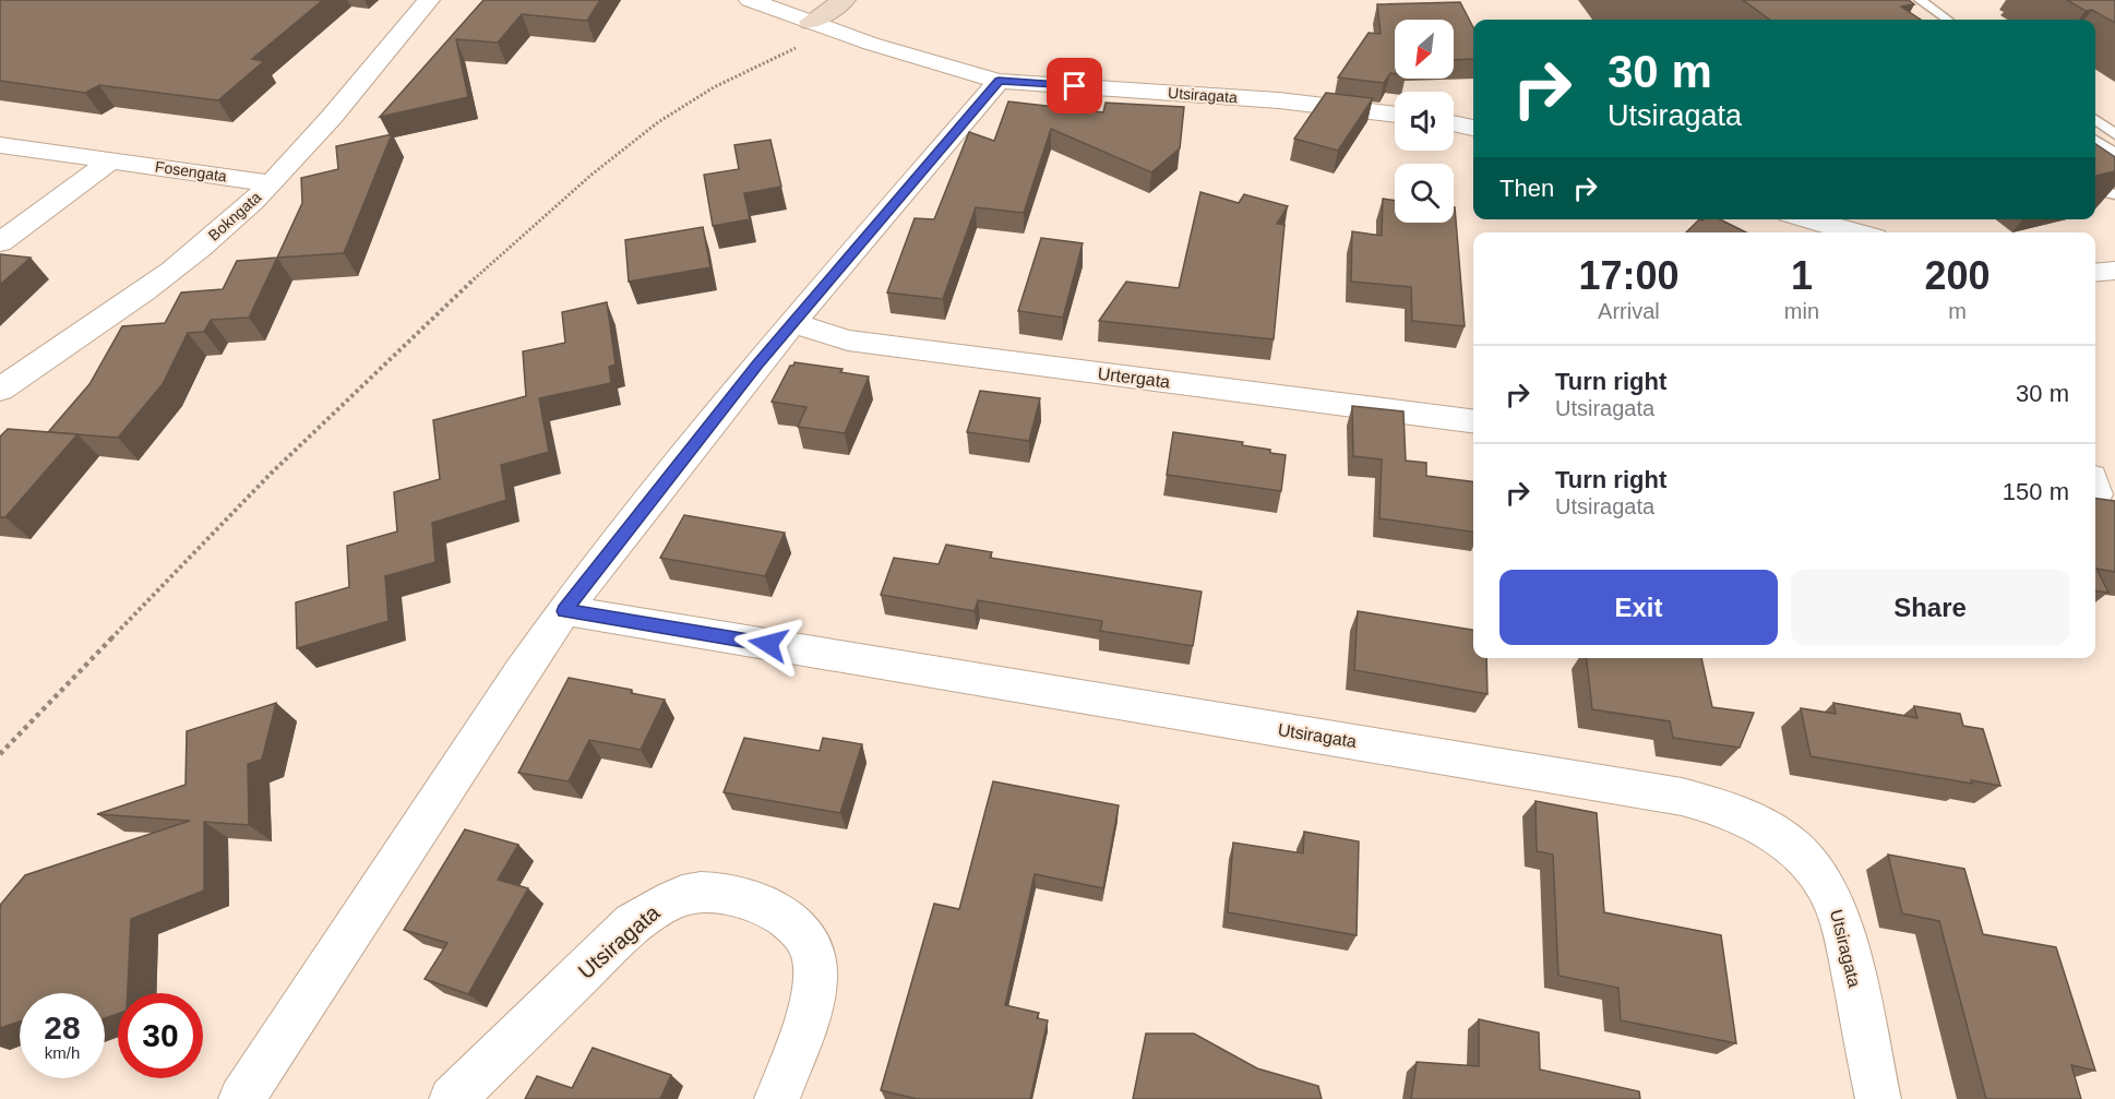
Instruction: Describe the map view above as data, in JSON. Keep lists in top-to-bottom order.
{
  "streets": {
    "street": [
      "Utsiragata",
      "Fosengata",
      "Bokngata",
      "Urtergata"
    ]
  },
  "crossings": [
    ["Fosengata", "Bokngata"]
  ],
  "north": "bottom left",
  "page": {
    "turn": ["30 m", "Utsiragata"],
    "then": "Then",
    "eta": [
      "17:00",
      "Arrival",
      "1",
      "min",
      "200",
      "m"
    ],
    "list": [
      {
        "name": "Turn right",
        "note": "Utsiragata",
        "value": "30 m"
      },
      {
        "name": "Turn right",
        "note": "Utsiragata",
        "value": "150 m"
      }
    ],
    "buttons": ["Exit", "Share"],
    "speed": "28 km/h",
    "limit": "30"
  }
}
